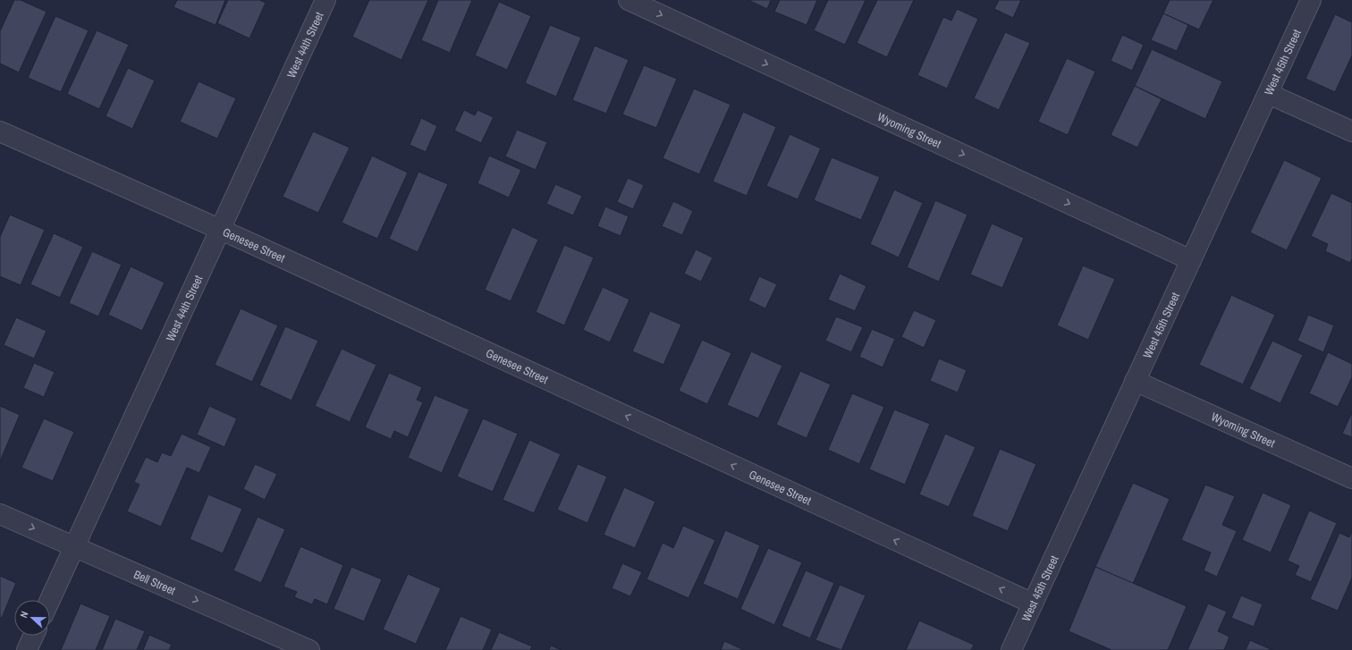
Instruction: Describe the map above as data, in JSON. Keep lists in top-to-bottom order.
{
  "streets": {
    "street": [
      "West 44th Street",
      "West 45th Street",
      "Wyoming Street",
      "Genesee Street",
      "Bell Street"
    ]
  },
  "crossings": [
    ["West 44th Street", "Genesee Street"],
    ["West 44th Street", "Bell Street"],
    ["West 45th Street", "Wyoming Street"],
    ["West 45th Street", "Genesee Street"]
  ],
  "one_way": ["Wyoming Street", "Genesee Street", "Bell Street"],
  "north": "left"
}
